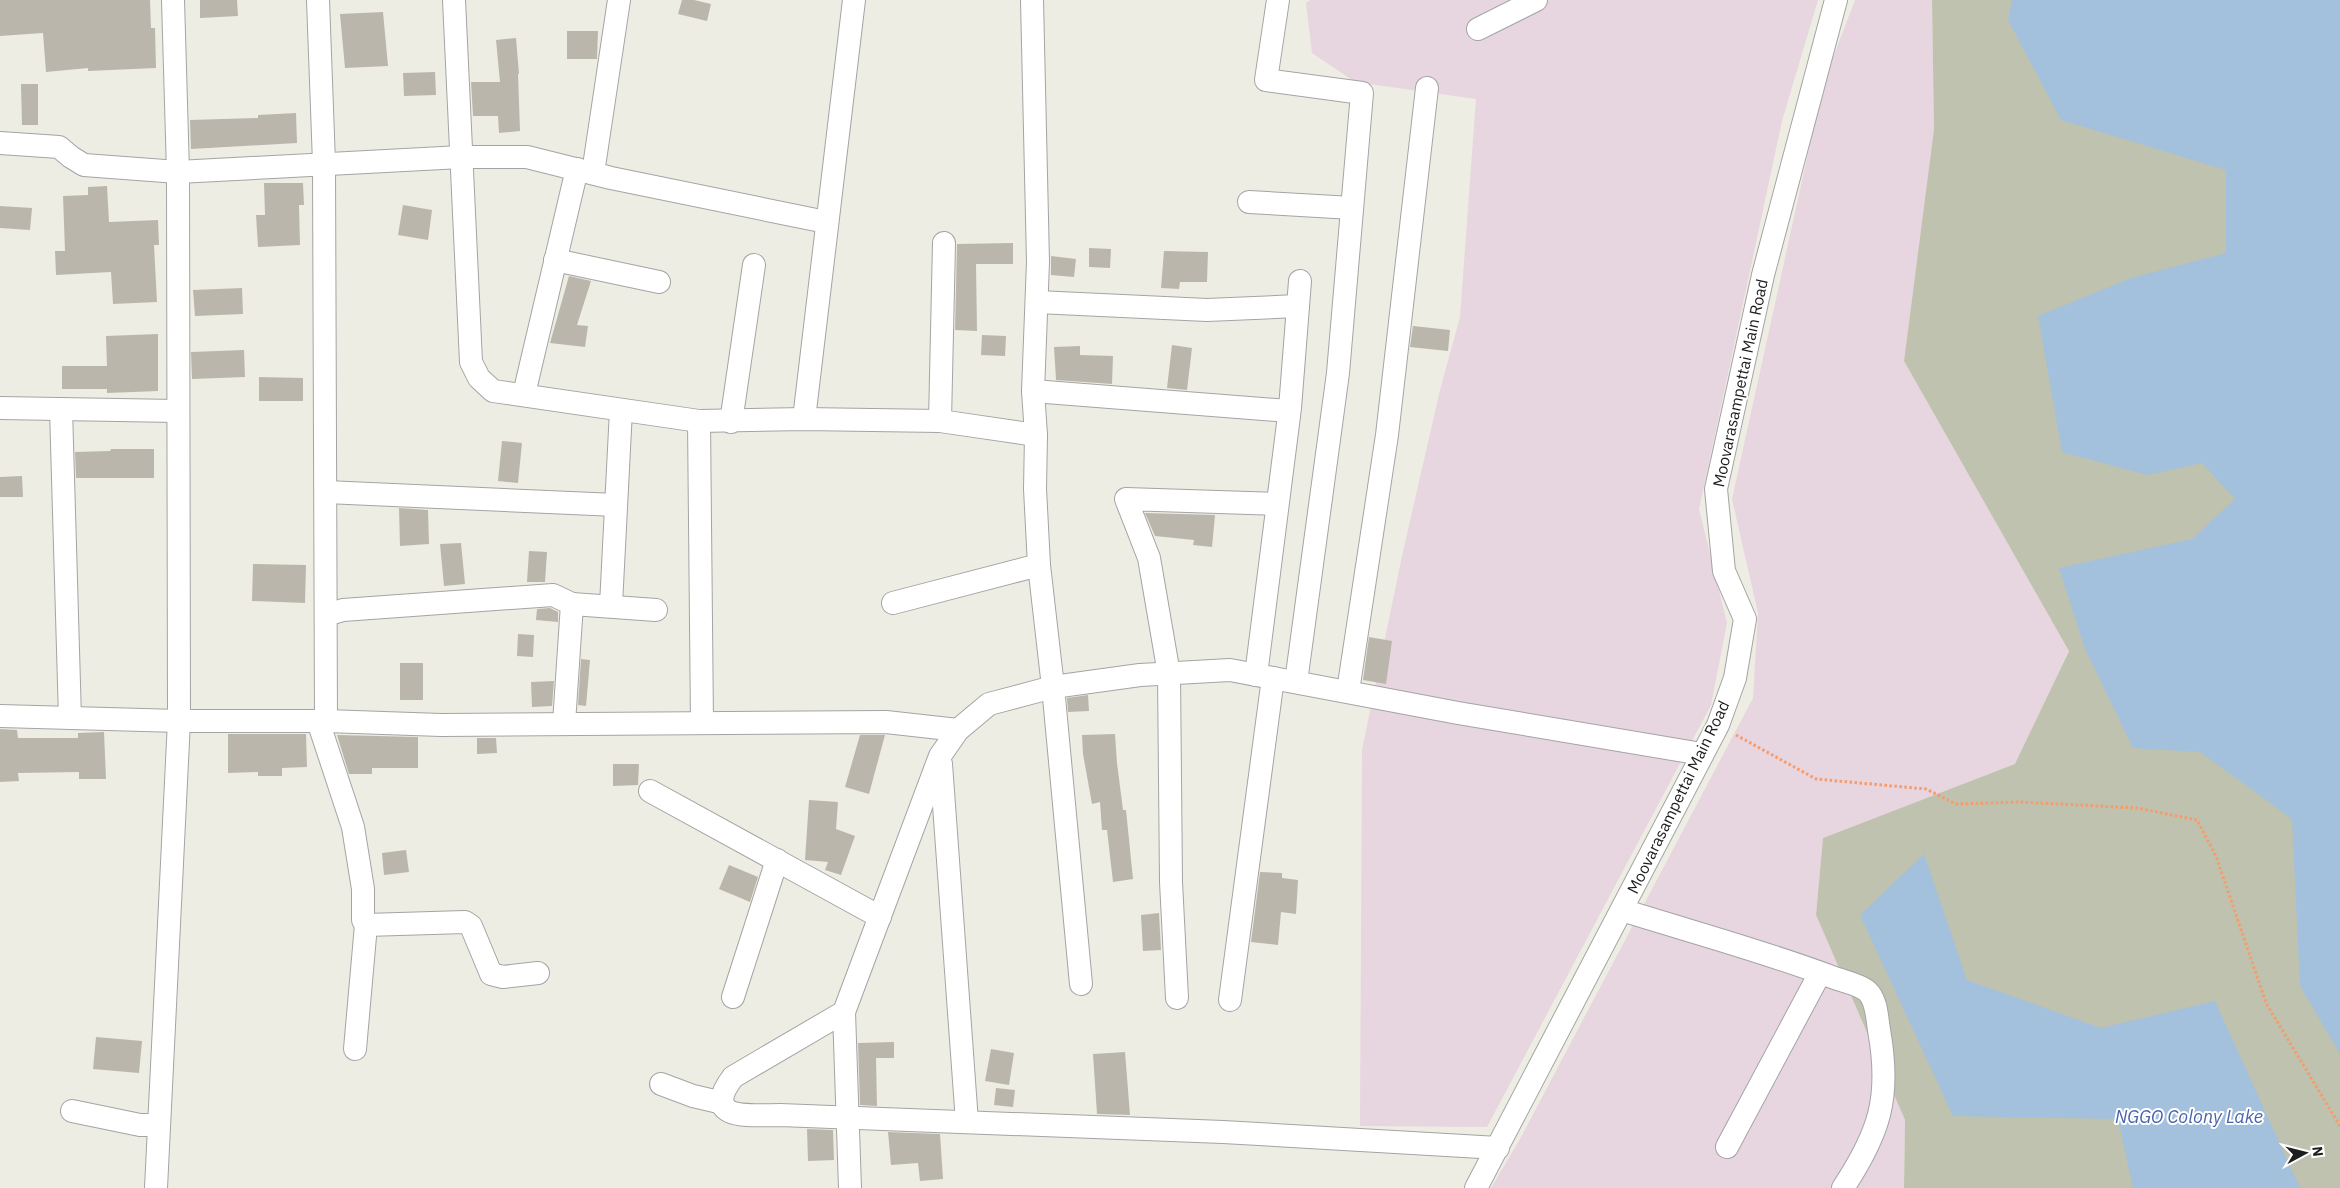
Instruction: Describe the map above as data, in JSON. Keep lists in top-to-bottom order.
{
  "streets": {
    "street": ["Moovarasampettai Main Road"]
  },
  "water": ["NGGO Colony Lake"],
  "north": "right"
}
